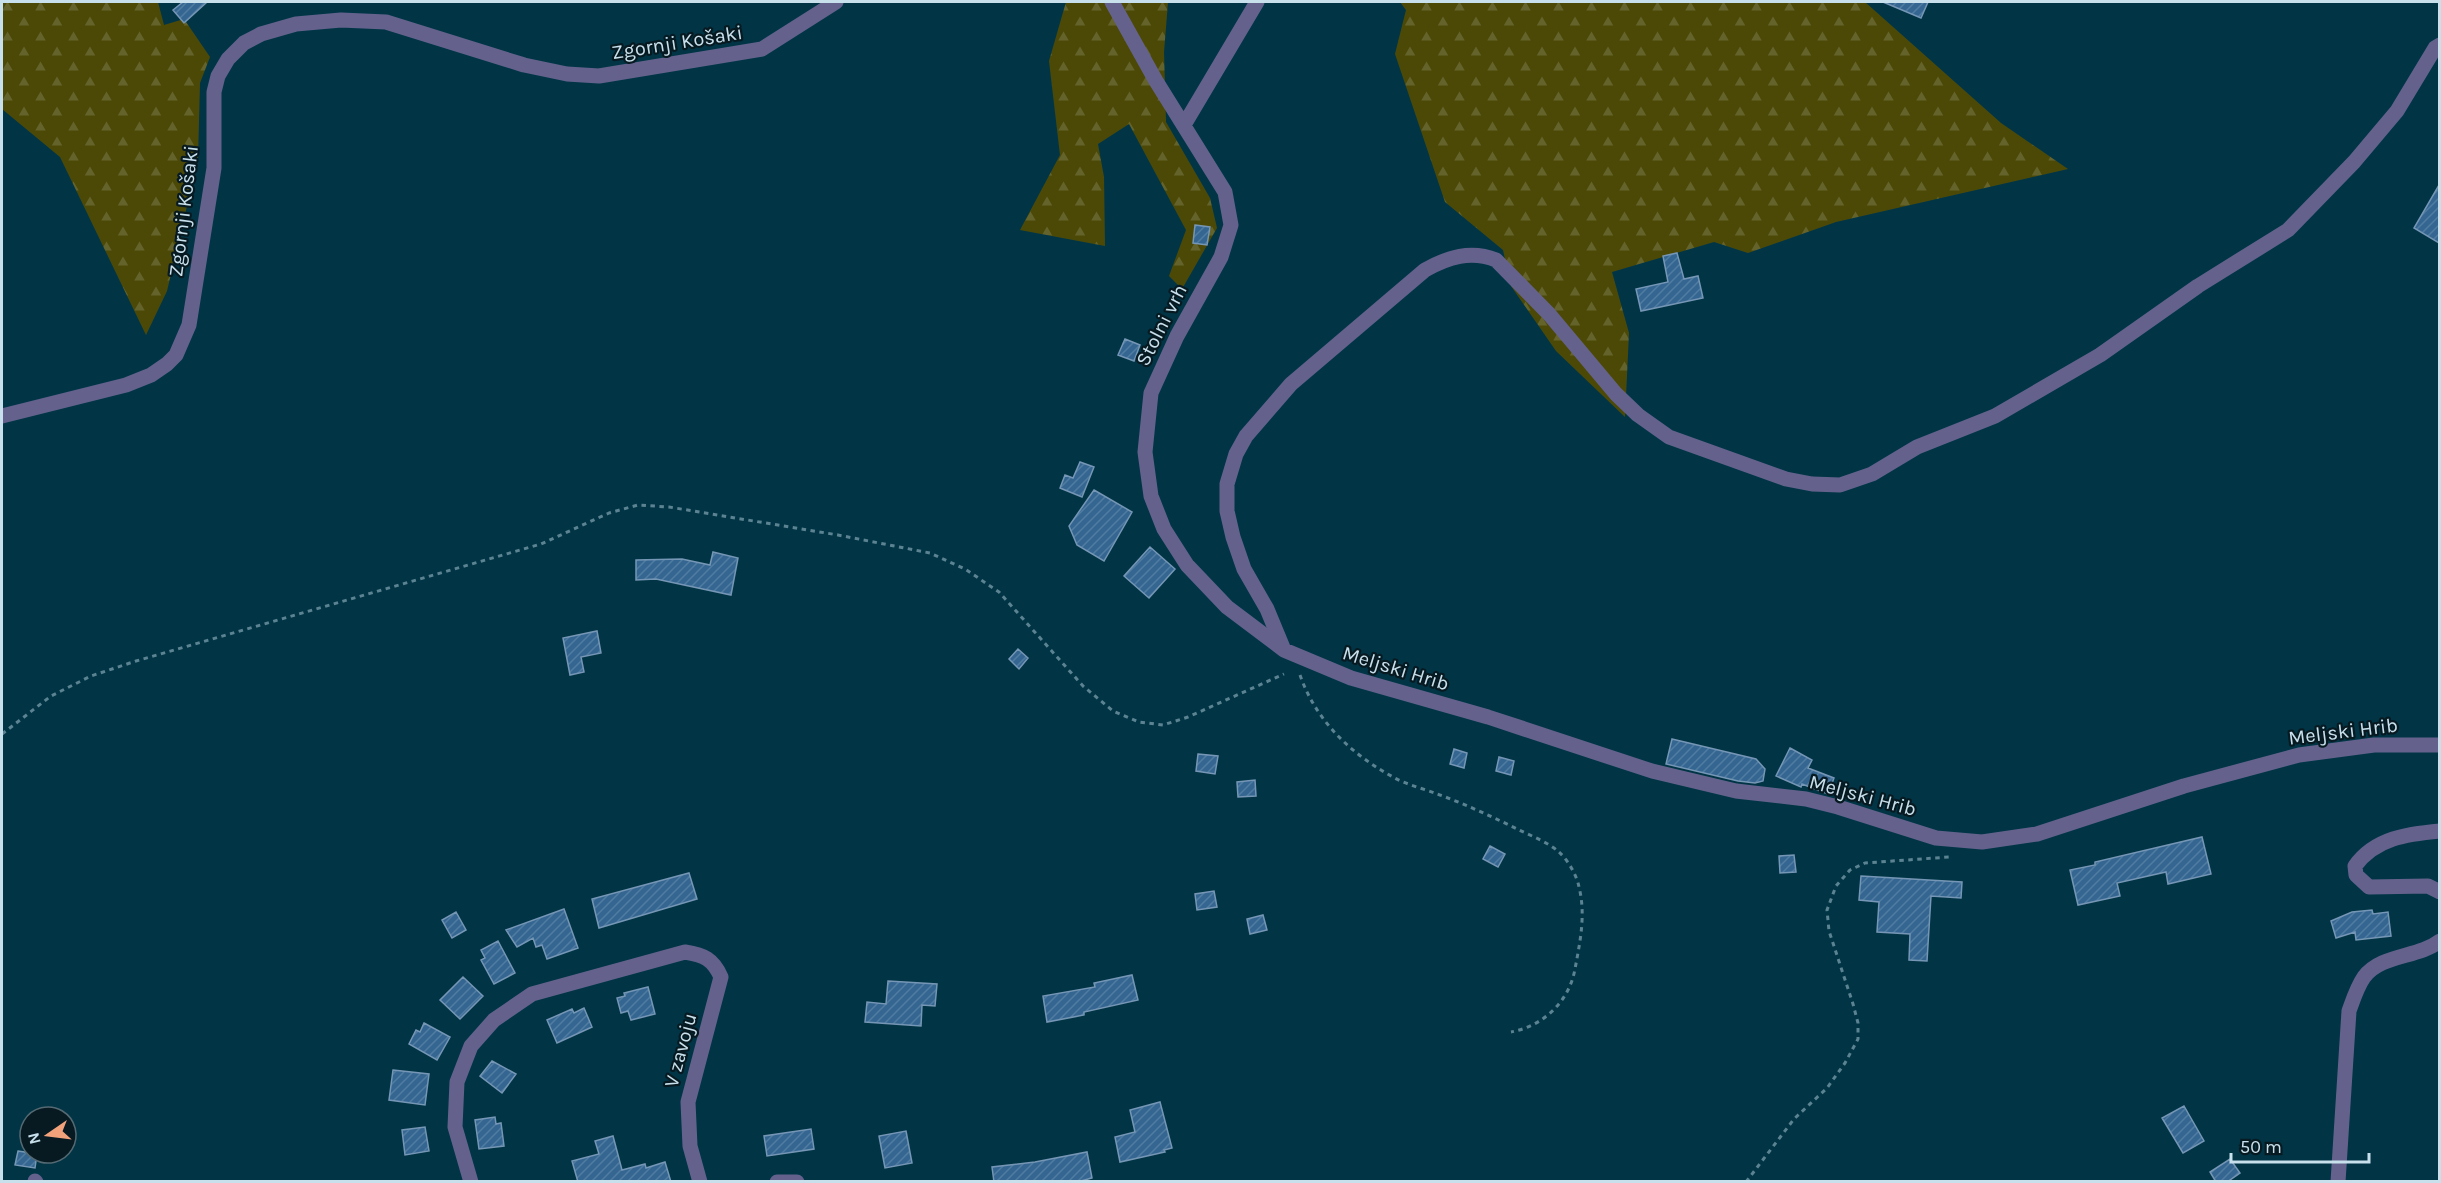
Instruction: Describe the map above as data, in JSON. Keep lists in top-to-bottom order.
{
  "streets": {
    "street": [
      "Zgornji Košaki",
      "Stolni vrh",
      "Meljski Hrib",
      "V zavoju"
    ]
  },
  "crossings": [
    ["Stolni vrh", "Meljski Hrib"]
  ],
  "scale_bar": "50 m",
  "north": "left"
}
